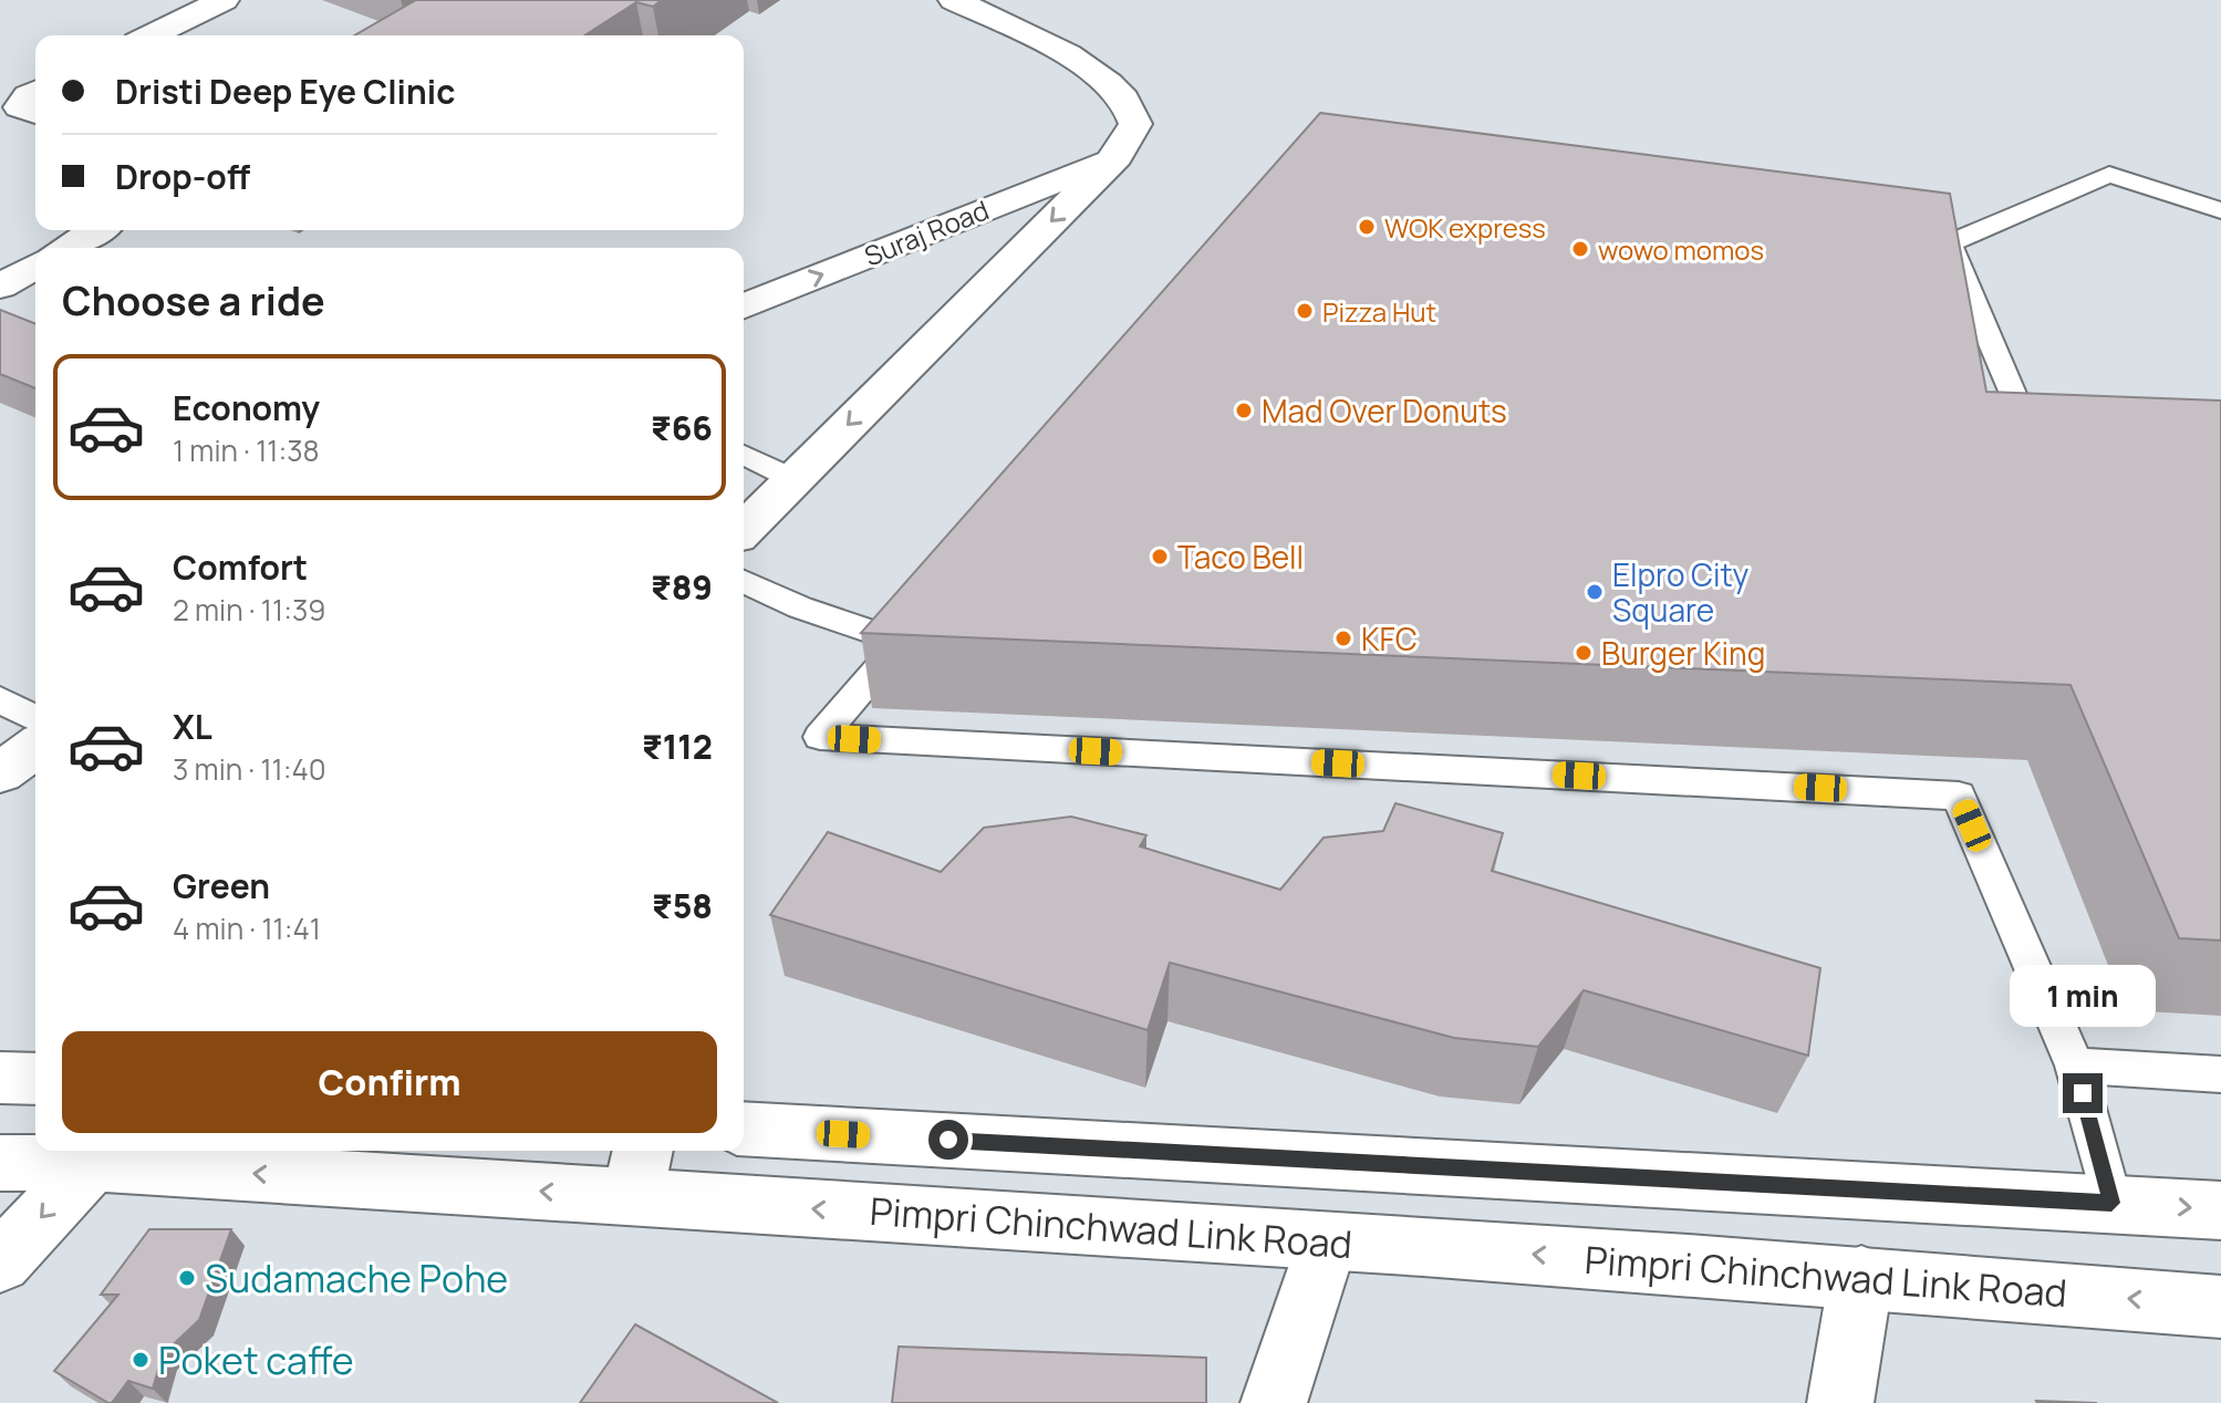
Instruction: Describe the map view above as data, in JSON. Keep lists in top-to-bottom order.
{
  "streets": {
    "main road": ["Suraj Road", "Pimpri Chinchwad Link Road"]
  },
  "places": [
    "WOK express",
    "wowo momos",
    "Pizza Hut",
    "Mad Over Donuts",
    "Taco Bell",
    "Elpro City Square",
    "KFC",
    "Burger King",
    "Sudamache Pohe",
    "Poket caffe"
  ],
  "page": {
    "banner": ["Dristi Deep Eye Clinic", "Drop-off"],
    "heading": "Choose a ride",
    "list": [
      {
        "name": "Economy",
        "note": "1 min · 11:38",
        "value": "₹66"
      },
      {
        "name": "Comfort",
        "note": "2 min · 11:39",
        "value": "₹89"
      },
      {
        "name": "XL",
        "note": "3 min · 11:40",
        "value": "₹112"
      },
      {
        "name": "Green",
        "note": "4 min · 11:41",
        "value": "₹58"
      }
    ],
    "bubble": "1 min",
    "buttons": "Confirm"
  }
}
